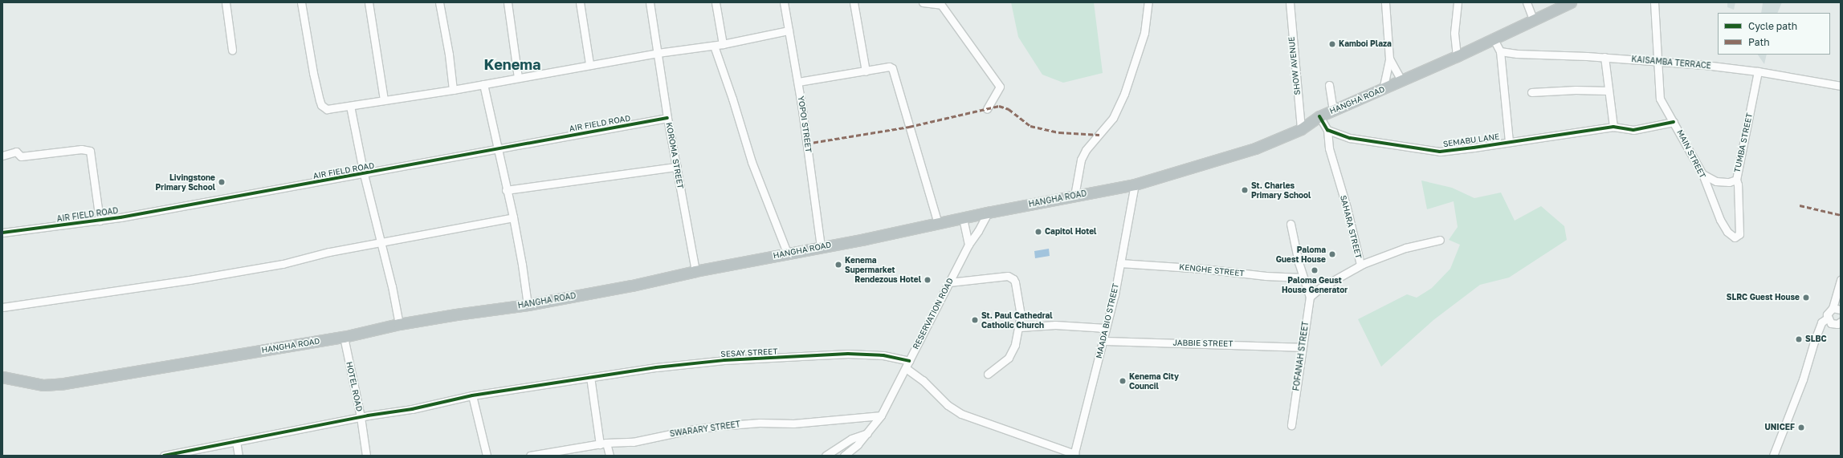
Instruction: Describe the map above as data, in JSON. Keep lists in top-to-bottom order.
{
  "streets": {
    "highway": ["HANGHA ROAD"],
    "street": [
      "KAISAMBA TERRACE",
      "SHOW AVENUE",
      "AIR FIELD ROAD",
      "YOPOI STREET",
      "SEMABU LANE",
      "TUMBA STREET",
      "MAIN STREET",
      "KOROMA STREET",
      "SAHARA STREET",
      "KENGHE STREET",
      "RESERVATION ROAD",
      "MAADA BIO STREET",
      "JABBIE STREET",
      "SESAY STREET",
      "FOFANAH STREET",
      "HOTEL ROAD",
      "SWARARY STREET"
    ]
  },
  "crossings": [
    ["KAISAMBA TERRACE", "TUMBA STREET"],
    ["KAISAMBA TERRACE", "MAIN STREET"],
    ["SHOW AVENUE", "HANGHA ROAD"],
    ["HANGHA ROAD", "YOPOI STREET"],
    ["HANGHA ROAD", "KOROMA STREET"],
    ["HANGHA ROAD", "RESERVATION ROAD"],
    ["HANGHA ROAD", "MAADA BIO STREET"],
    ["HANGHA ROAD", "HOTEL ROAD"],
    ["AIR FIELD ROAD", "KOROMA STREET"],
    ["SEMABU LANE", "MAIN STREET"],
    ["SEMABU LANE", "SAHARA STREET"],
    ["TUMBA STREET", "MAIN STREET"],
    ["SAHARA STREET", "FOFANAH STREET"],
    ["KENGHE STREET", "MAADA BIO STREET"],
    ["KENGHE STREET", "FOFANAH STREET"],
    ["RESERVATION ROAD", "SESAY STREET"],
    ["RESERVATION ROAD", "SWARARY STREET"],
    ["MAADA BIO STREET", "JABBIE STREET"],
    ["JABBIE STREET", "FOFANAH STREET"],
    ["SESAY STREET", "HOTEL ROAD"]
  ],
  "districts": ["Kenema"],
  "places": [
    "Kamboi Plaza",
    "Livingstone Primary School",
    "St. Charles Primary School",
    "Capitol Hotel",
    "Paloma Guest House",
    "Kenema Supermarket",
    "Paloma Geust House Generator",
    "Rendezous Hotel",
    "SLRC Guest House",
    "St. Paul Cathedral Catholic Church",
    "SLBC",
    "Kenema City Council",
    "UNICEF"
  ],
  "legend": ["Cycle path", "Path"]
}
